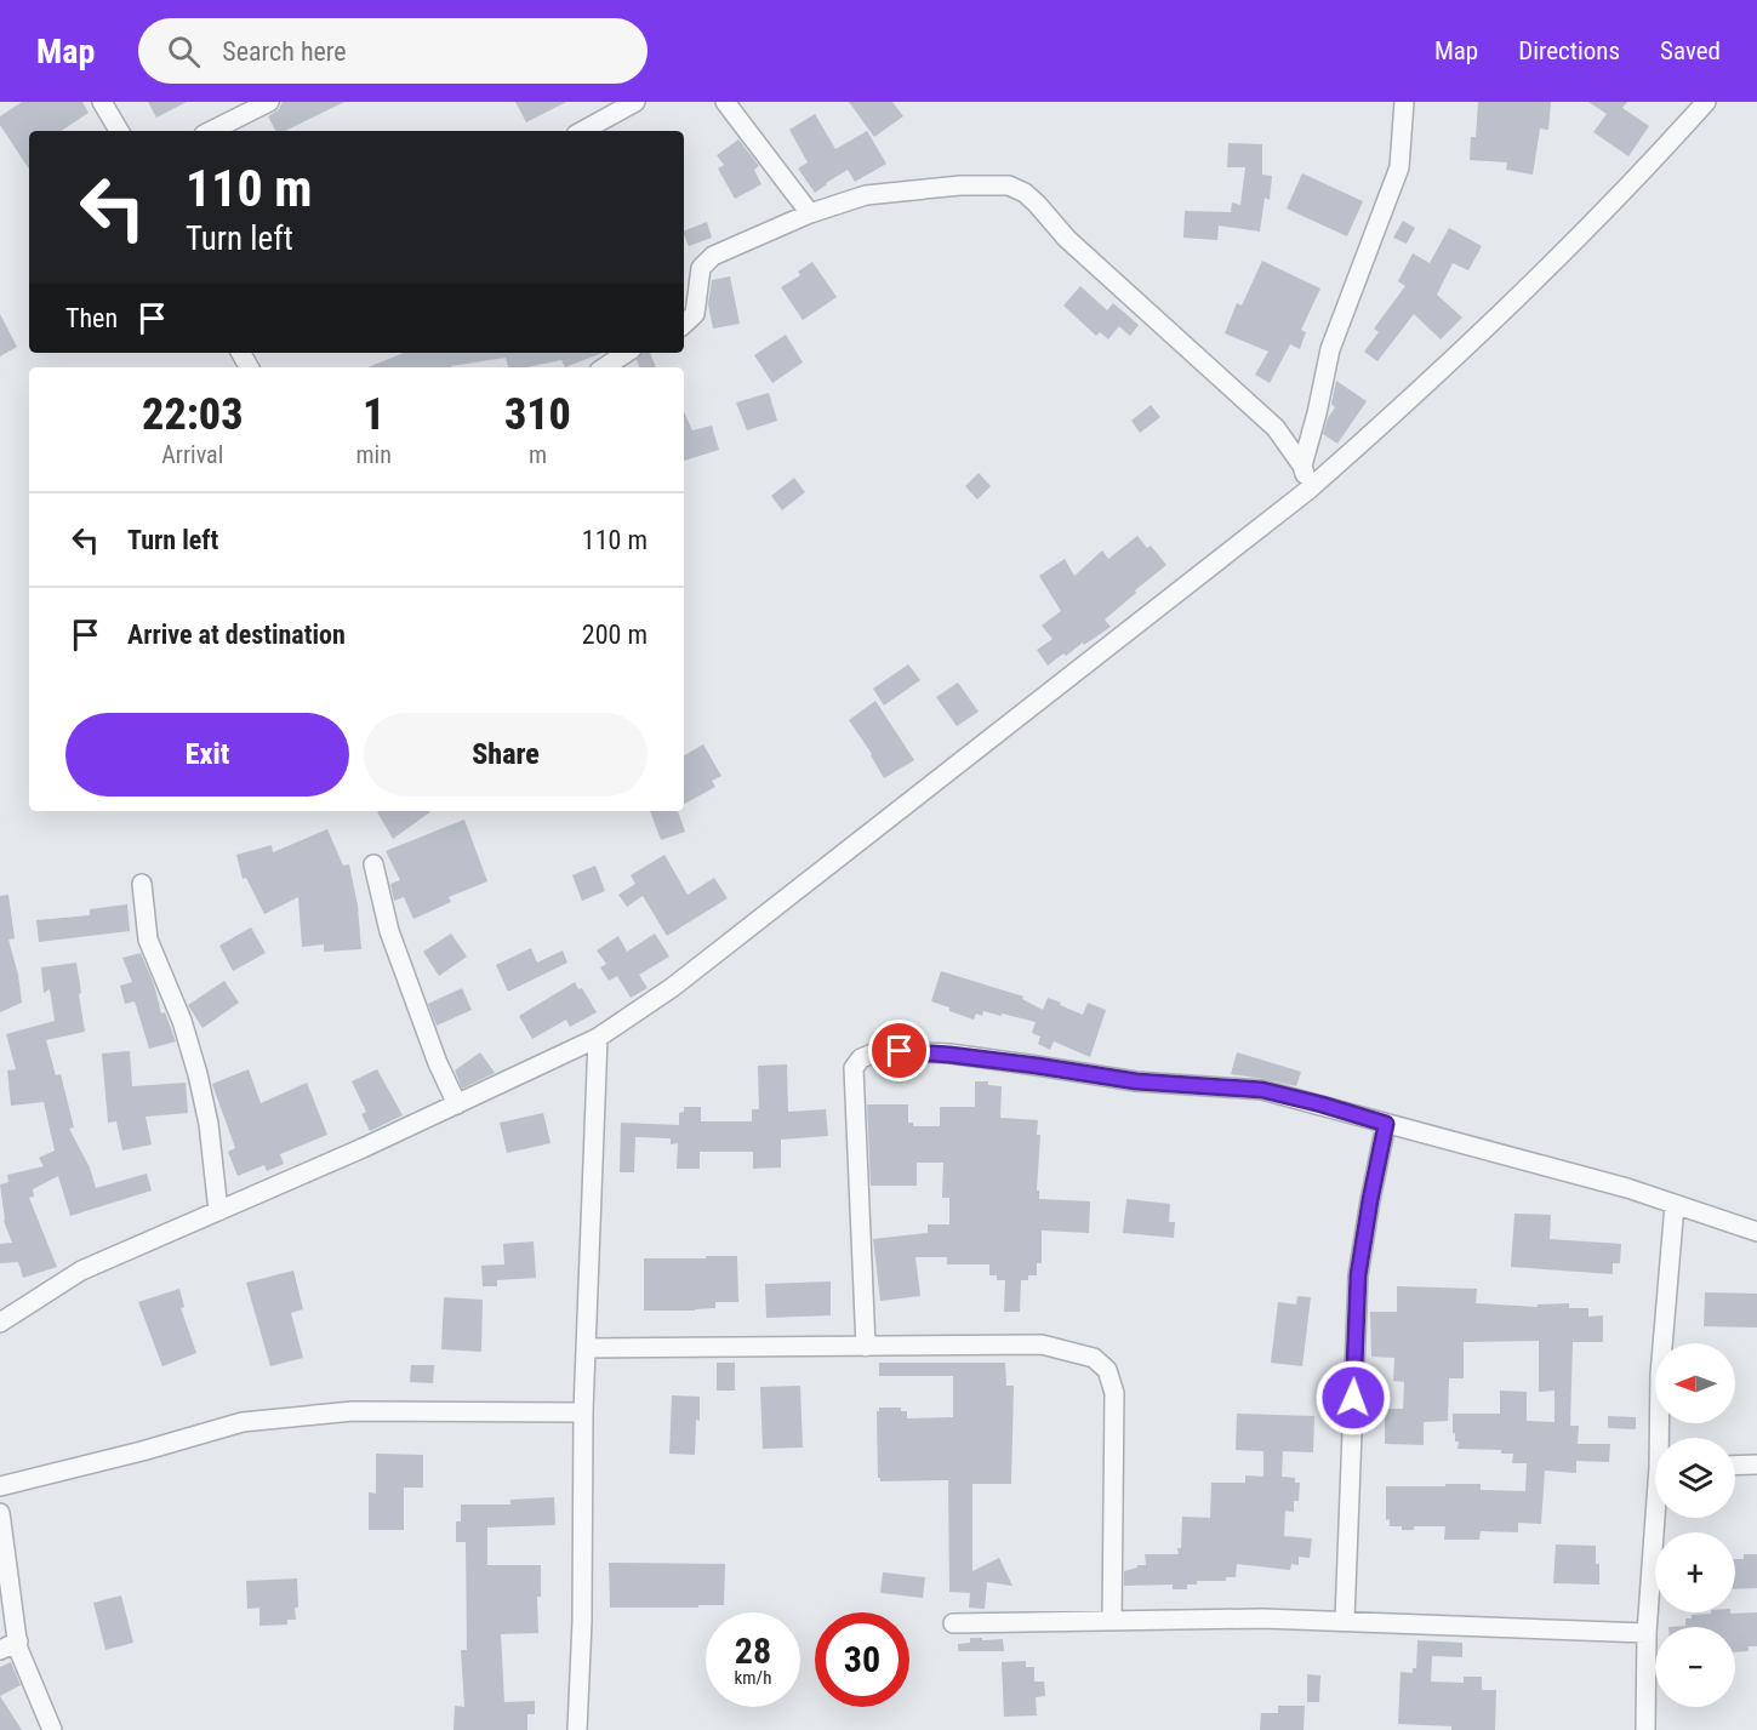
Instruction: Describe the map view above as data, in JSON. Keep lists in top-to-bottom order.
{
  "north": "left",
  "page": {
    "header": "Map",
    "search": "Search here",
    "nav": ["Map", "Directions", "Saved"],
    "turn": ["110 m", "Turn left"],
    "then": "Then",
    "eta": [
      "22:03",
      "Arrival",
      "1",
      "min",
      "310",
      "m"
    ],
    "list": [
      {
        "name": "Turn left",
        "value": "110 m"
      },
      {
        "name": "Arrive at destination",
        "value": "200 m"
      }
    ],
    "buttons": ["Exit", "Share"],
    "map_buttons": ["+", "−"],
    "speed": "28 km/h",
    "limit": "30"
  }
}
